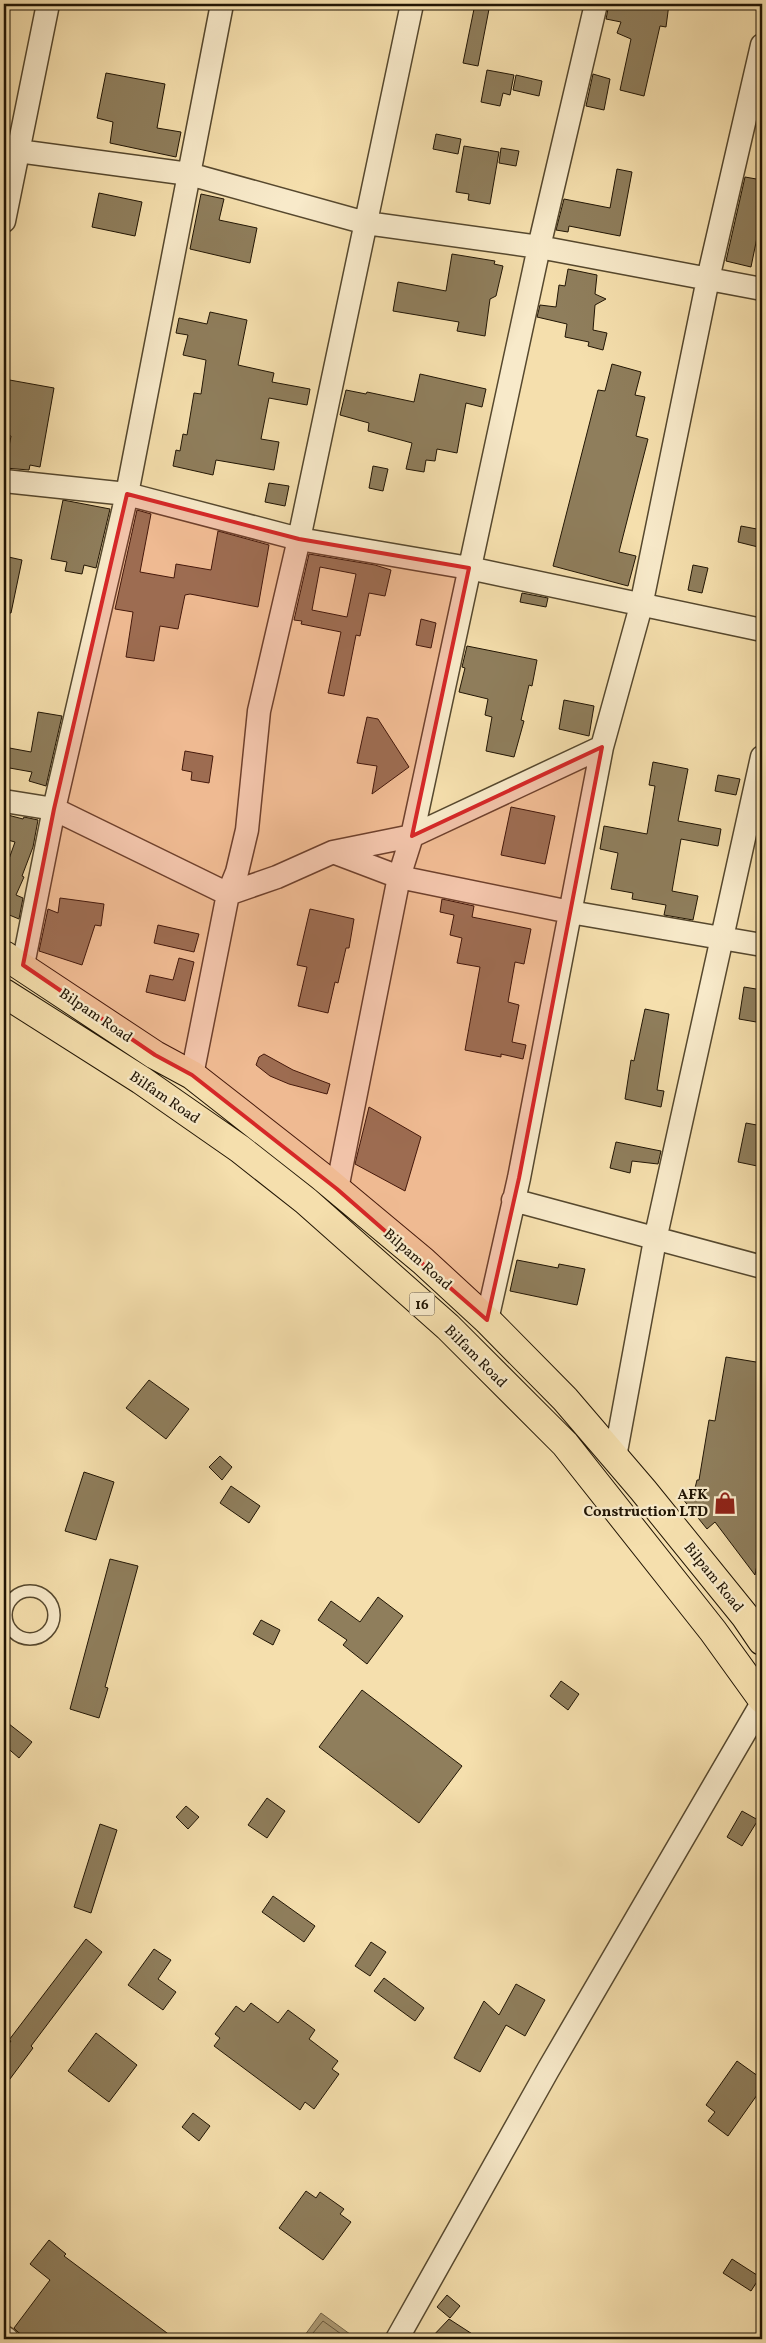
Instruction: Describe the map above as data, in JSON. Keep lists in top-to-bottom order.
{
  "streets": {
    "main road": ["Bilpam Road", "Bilfam Road", "16"]
  },
  "places": {
    "shop": ["AFK Construction LTD"]
  }
}
